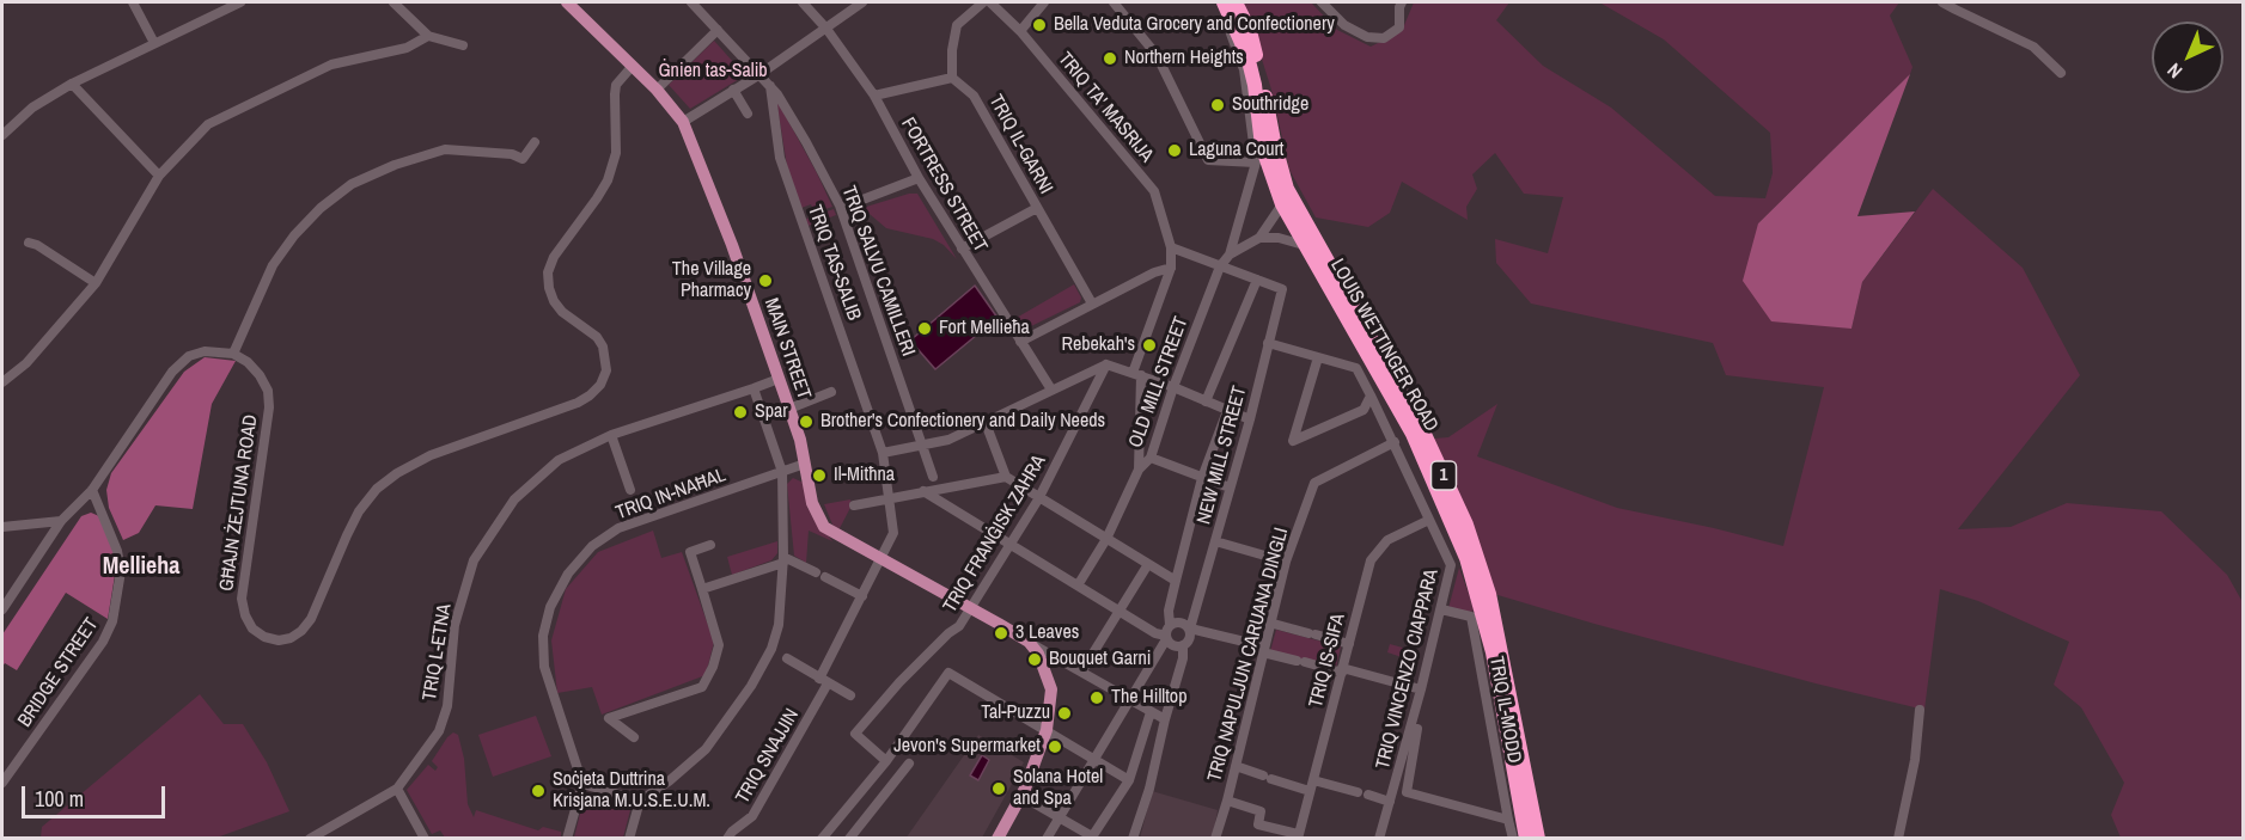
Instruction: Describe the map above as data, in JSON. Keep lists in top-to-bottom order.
{
  "streets": {
    "highway": ["LOUIS WETTINGER ROAD", "1"],
    "main road": ["MAIN STREET"],
    "street": [
      "TRIQ TA' MASRIJA",
      "TRIQ IL-GARNI",
      "FORTRESS STREET",
      "TRIQ TAS-SALIB",
      "TRIQ SALVU CAMILLERI",
      "OLD MILL STREET",
      "NEW MILL STREET",
      "TRIQ IN-NAĦAL",
      "GĦAJN ŻEJTUNA ROAD",
      "TRIQ FRANĠISK ZAHRA",
      "TRIQ L-ETNA",
      "TRIQ NAPULJUN CARUANA DINGLI",
      "TRIQ IS-SIFA",
      "TRIQ VINCENZO CIAPPARA",
      "BRIDGE STREET",
      "TRIQ IL-MODD",
      "TRIQ SNAJJIN"
    ]
  },
  "crossings": [
    ["TRIQ TA' MASRIJA", "OLD MILL STREET"],
    ["TRIQ TAS-SALIB", "TRIQ SALVU CAMILLERI"],
    ["TRIQ TAS-SALIB", "MAIN STREET"],
    ["TRIQ TAS-SALIB", "TRIQ SNAJJIN"],
    ["LOUIS WETTINGER ROAD", "OLD MILL STREET"],
    ["MAIN STREET", "TRIQ IN-NAĦAL"],
    ["MAIN STREET", "GĦAJN ŻEJTUNA ROAD"],
    ["MAIN STREET", "TRIQ FRANĠISK ZAHRA"],
    ["MAIN STREET", "TRIQ L-ETNA"],
    ["MAIN STREET", "TRIQ SNAJJIN"],
    ["NEW MILL STREET", "TRIQ VINCENZO CIAPPARA"],
    ["TRIQ NAPULJUN CARUANA DINGLI", "TRIQ VINCENZO CIAPPARA"],
    ["TRIQ IS-SIFA", "TRIQ VINCENZO CIAPPARA"],
    ["TRIQ VINCENZO CIAPPARA", "TRIQ IL-MODD"]
  ],
  "districts": ["Mellieha"],
  "parks": ["Ġnien tas-Salib"],
  "places": [
    "Bella Veduta Grocery and Confectionery",
    "Northern Heights",
    "Southridge",
    "Laguna Court",
    "The Village Pharmacy",
    "Fort Mellieħa",
    "Rebekah's",
    "Spar",
    "Brother's Confectionery and Daily Needs",
    "Il-Mitħna",
    "3 Leaves",
    "Bouquet Garni",
    "The Hilltop",
    "Tal-Puzzu",
    "Jevon's Supermarket",
    "Solana Hotel and Spa",
    "Soċjeta Duttrina Krisjana M.U.S.E.U.M."
  ],
  "scale_bar": "100 m",
  "north": "bottom left"
}
